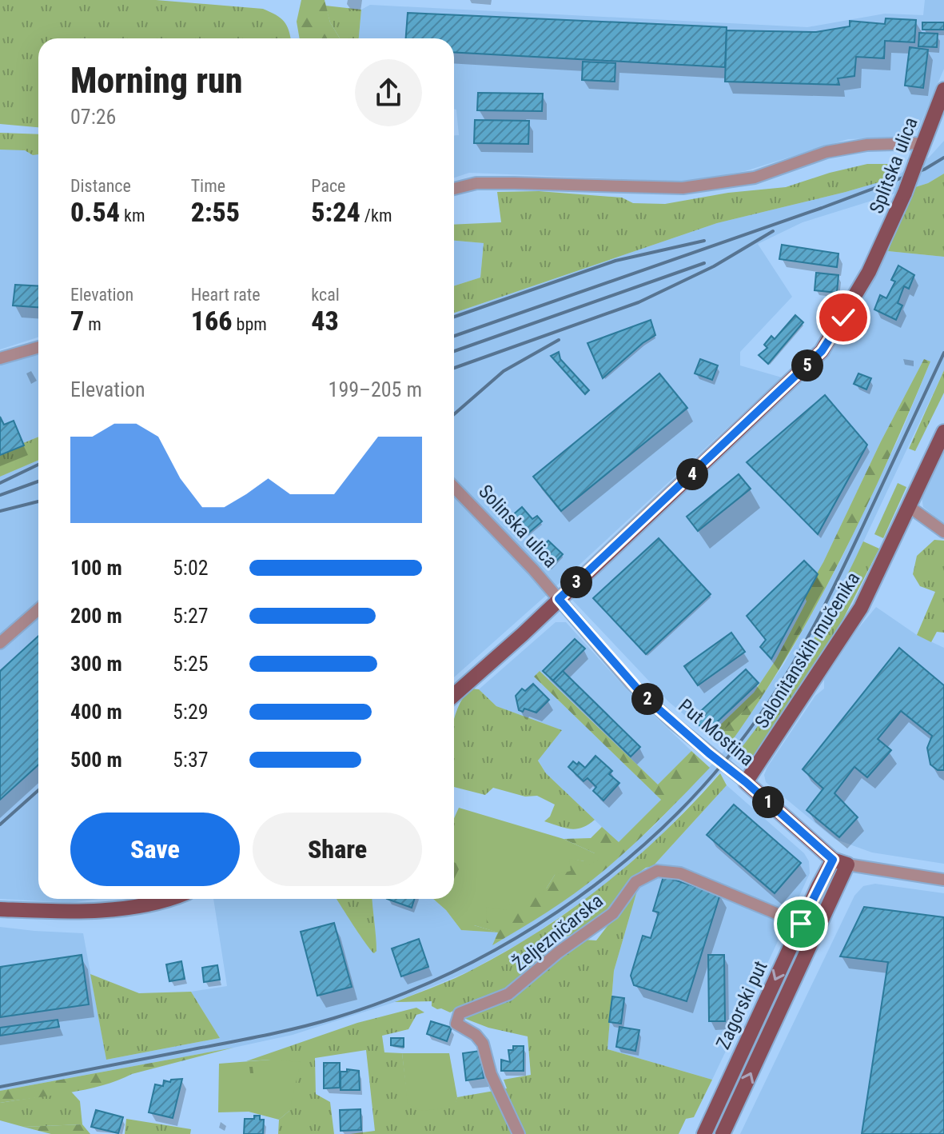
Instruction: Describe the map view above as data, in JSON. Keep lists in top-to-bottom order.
{
  "streets": {
    "main road": [
      "Splitska ulica",
      "Solinska ulica",
      "Salonitanskih mučenika",
      "Put Mostina",
      "Zagorski put"
    ],
    "street": ["Željezničarska"]
  },
  "crossings": [
    ["Splitska ulica", "Solinska ulica"],
    ["Solinska ulica", "Put Mostina"],
    ["Salonitanskih mučenika", "Put Mostina"],
    ["Put Mostina", "Zagorski put"],
    ["Željezničarska", "Zagorski put"]
  ],
  "page": {
    "heading": ["Morning run", "07:26"],
    "stats": [
      ["Distance", "0.54 km"],
      ["Time", "2:55"],
      ["Pace", "5:24 /km"],
      ["Elevation", "7 m"],
      ["Heart rate", "166 bpm"],
      ["kcal", "43"]
    ],
    "pins": [
      "5",
      "4",
      "3",
      "2",
      "1"
    ],
    "chart": ["Elevation", "199–205 m"],
    "list": [
      {
        "name": "100 m",
        "note": "5:02"
      },
      {
        "name": "200 m",
        "note": "5:27"
      },
      {
        "name": "300 m",
        "note": "5:25"
      },
      {
        "name": "400 m",
        "note": "5:29"
      },
      {
        "name": "500 m",
        "note": "5:37"
      }
    ],
    "buttons": ["Save", "Share"]
  }
}
